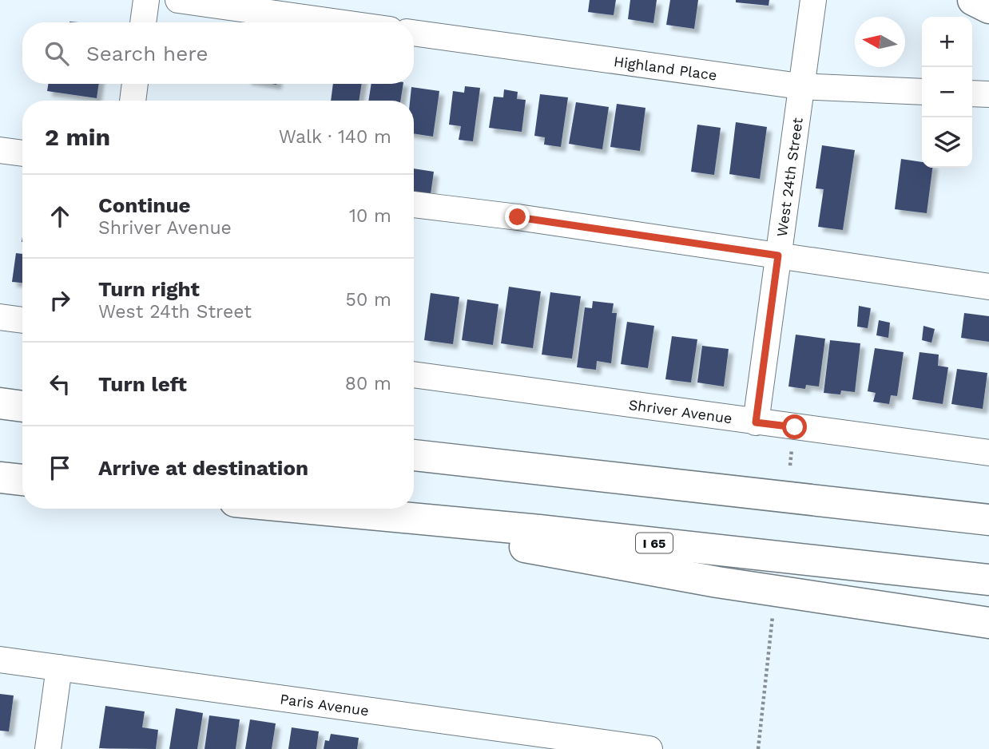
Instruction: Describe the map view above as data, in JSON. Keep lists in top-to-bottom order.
{
  "streets": {
    "main road": ["I 65"],
    "street": [
      "Highland Place",
      "West 24th Street",
      "Shriver Avenue",
      "Paris Avenue"
    ]
  },
  "crossings": [
    ["Highland Place", "West 24th Street"],
    ["West 24th Street", "Shriver Avenue"]
  ],
  "north": "left",
  "page": {
    "map_buttons": ["+", "−"],
    "search": "Search here",
    "heading": ["2 min", "Walk · 140 m"],
    "list": [
      ["Continue", "Shriver Avenue", "10 m"],
      ["Turn right", "West 24th Street", "50 m"],
      ["Turn left", "80 m"],
      "Arrive at destination"
    ]
  }
}
